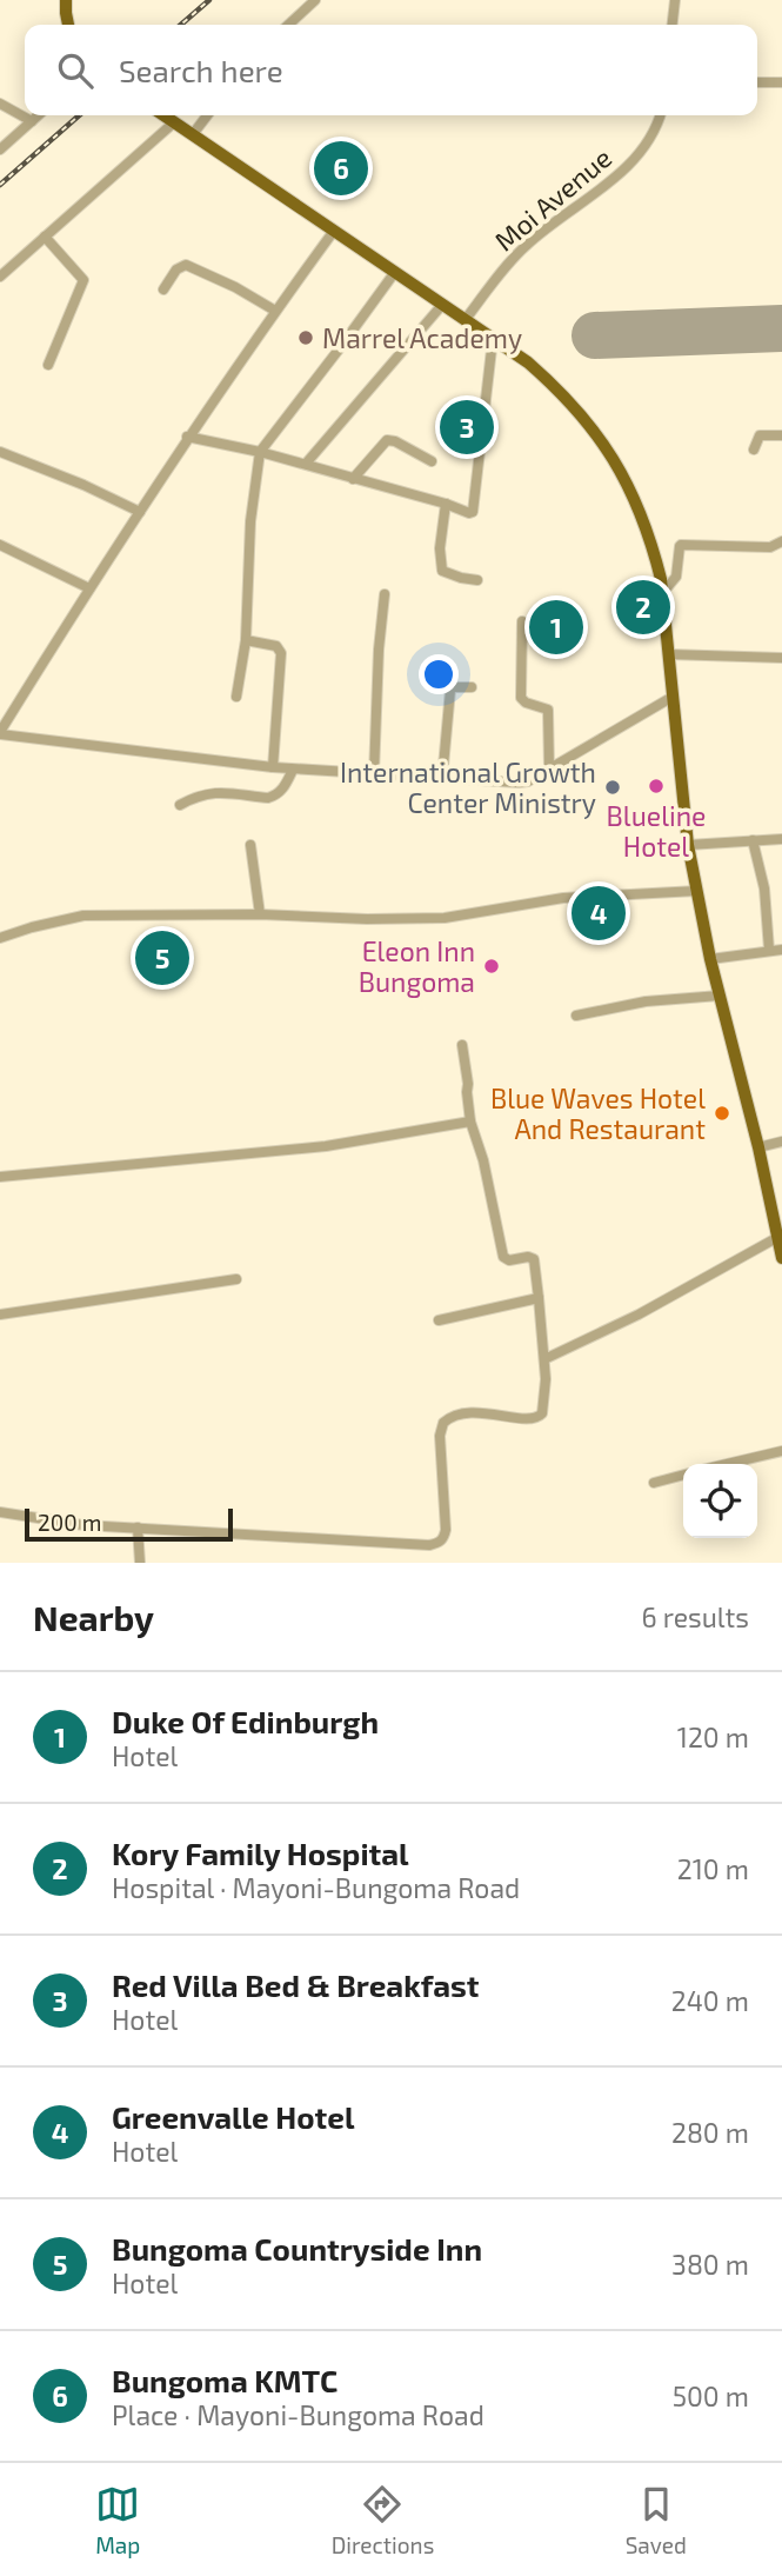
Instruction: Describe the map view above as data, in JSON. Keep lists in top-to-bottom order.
{
  "streets": {
    "street": ["Moi Avenue"]
  },
  "places": [
    "Marrel Academy",
    "Blueline Hotel",
    "International Growth Center Ministry",
    "Eleon Inn Bungoma",
    "Blue Waves Hotel And Restaurant"
  ],
  "scale_bar": "200 m",
  "page": {
    "search": "Search here",
    "pins": [
      "6",
      "3",
      "2",
      "1",
      "4",
      "5"
    ],
    "scale": "200 m",
    "heading": ["Nearby", "6 results"],
    "list": [
      {
        "mark": "1",
        "name": "Duke Of Edinburgh",
        "note": "Hotel",
        "value": "120 m"
      },
      {
        "mark": "2",
        "name": "Kory Family Hospital",
        "note": "Hospital · Mayoni-Bungoma Road",
        "value": "210 m"
      },
      {
        "mark": "3",
        "name": "Red Villa Bed & Breakfast",
        "note": "Hotel",
        "value": "240 m"
      },
      {
        "mark": "4",
        "name": "Greenvalle Hotel",
        "note": "Hotel",
        "value": "280 m"
      },
      {
        "mark": "5",
        "name": "Bungoma Countryside Inn",
        "note": "Hotel",
        "value": "380 m"
      },
      {
        "mark": "6",
        "name": "Bungoma KMTC",
        "note": "Place · Mayoni-Bungoma Road",
        "value": "500 m"
      }
    ],
    "nav": ["Map", "Directions", "Saved"]
  }
}
